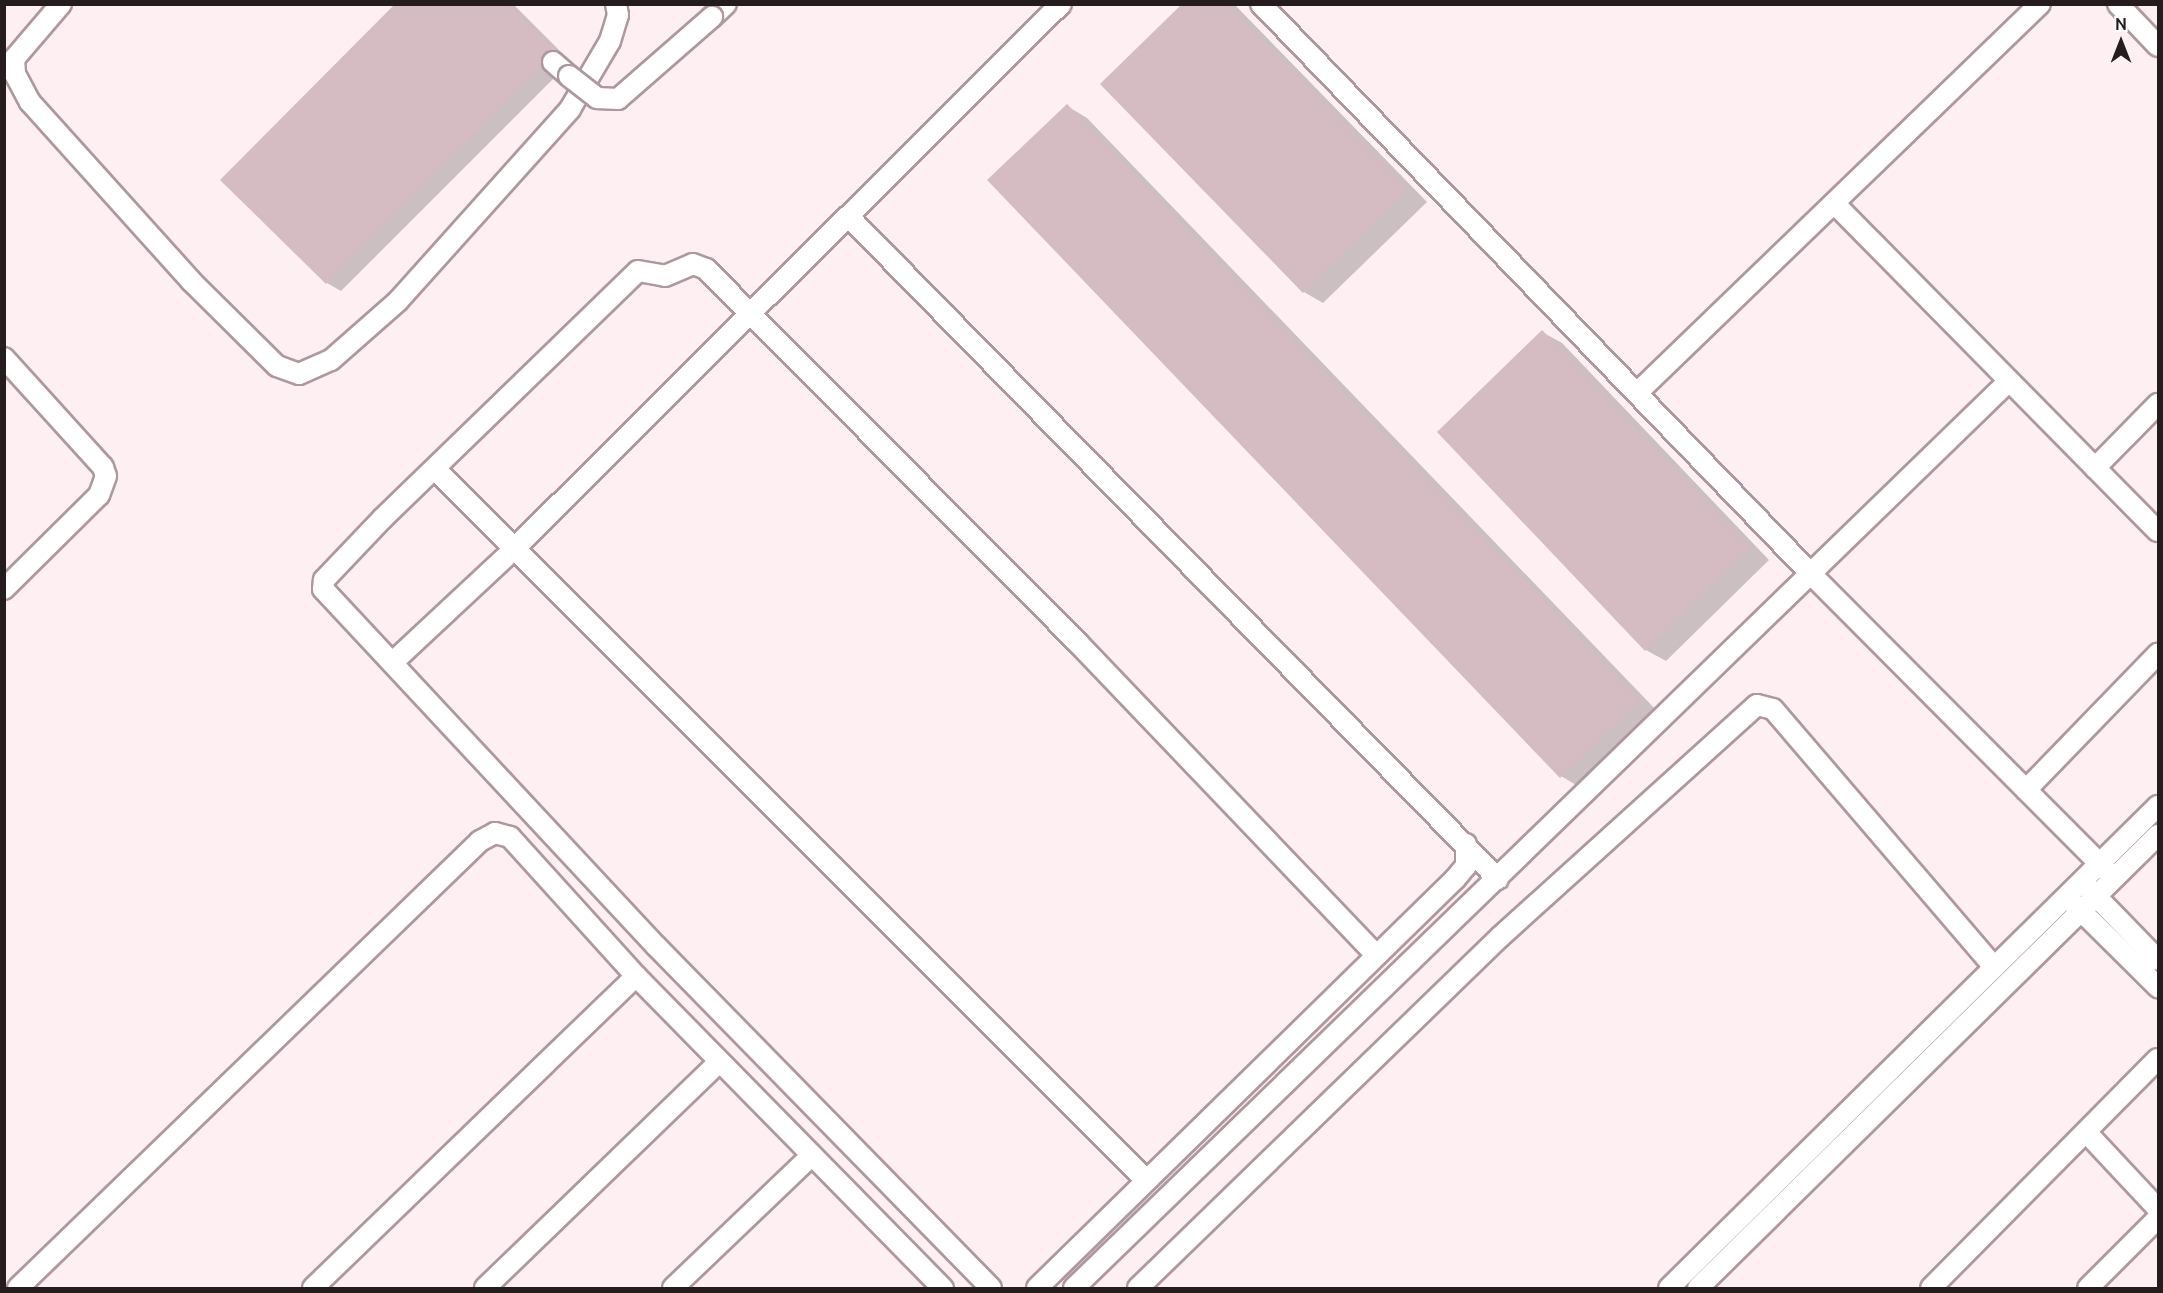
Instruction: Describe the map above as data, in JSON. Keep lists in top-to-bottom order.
{
  "north": "top"
}
